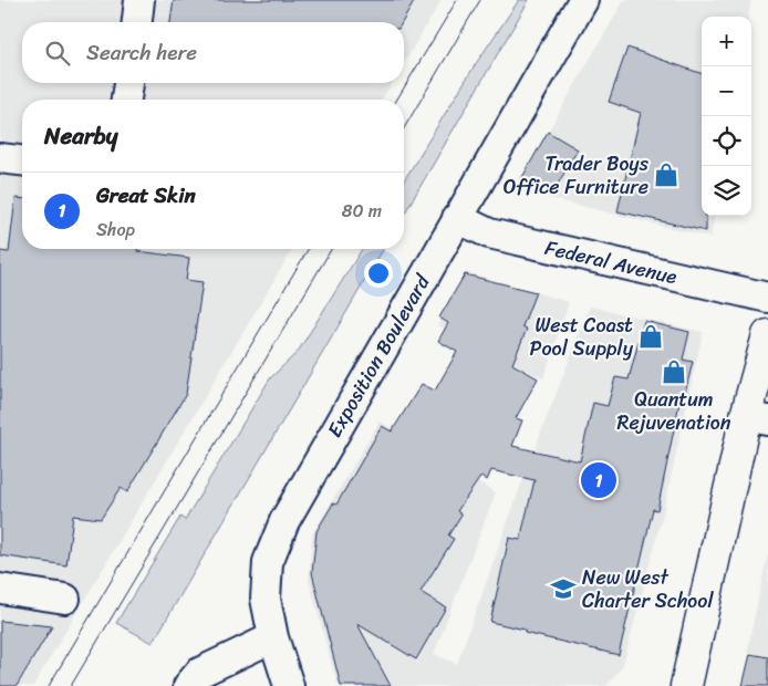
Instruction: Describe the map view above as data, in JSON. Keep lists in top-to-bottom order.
{
  "streets": {
    "street": ["Federal Avenue", "Exposition Boulevard"]
  },
  "crossings": [
    ["Federal Avenue", "Exposition Boulevard"]
  ],
  "places": {
    "shop": ["Trader Boys Office Furniture", "West Coast Pool Supply", "Quantum Rejuvenation"],
    "school or university": ["New West Charter School"]
  },
  "page": {
    "map_buttons": ["+", "−"],
    "search": "Search here",
    "heading": "Nearby",
    "list": [
      {
        "mark": "1",
        "name": "Great Skin",
        "note": "Shop",
        "value": "80 m"
      }
    ],
    "pins": "1"
  }
}
